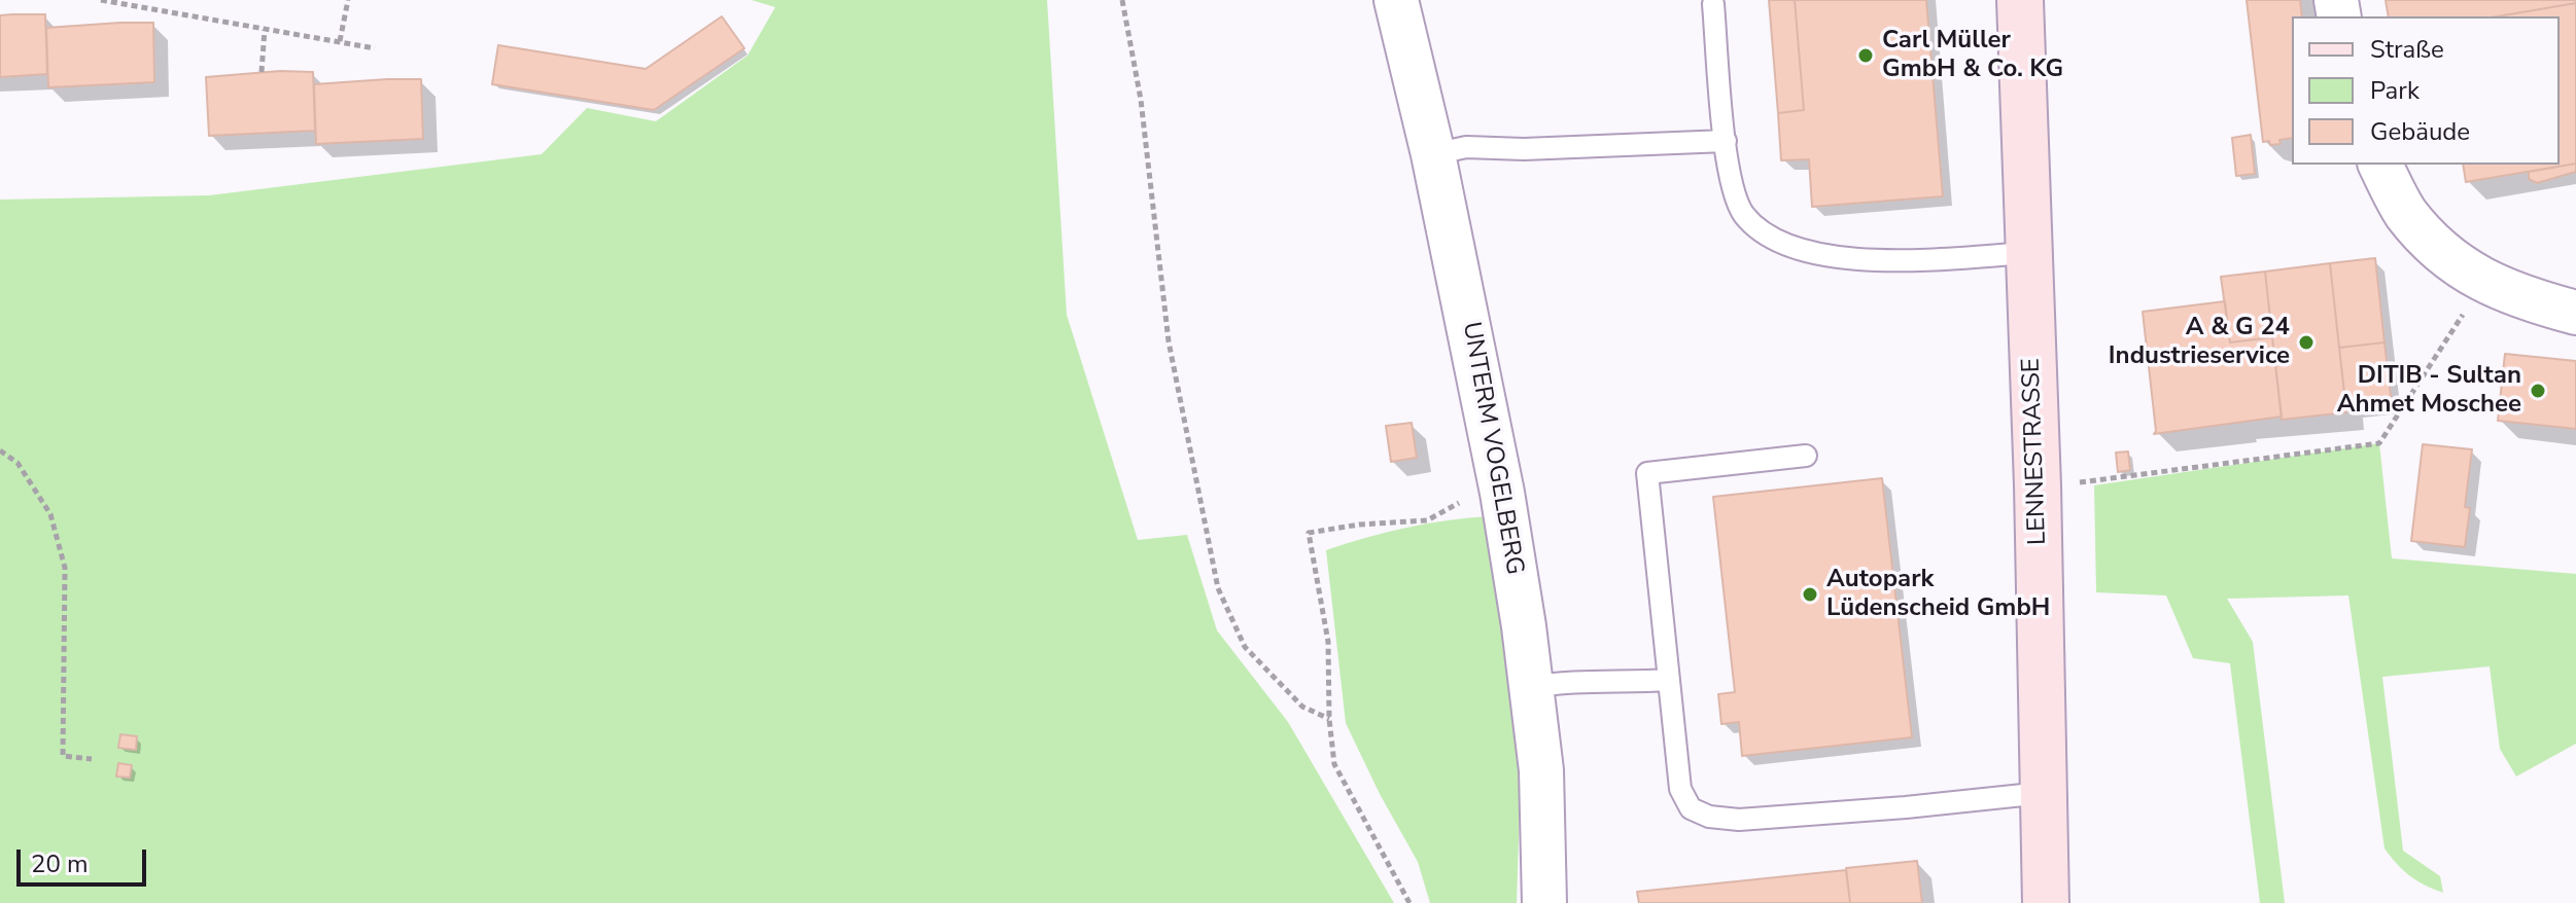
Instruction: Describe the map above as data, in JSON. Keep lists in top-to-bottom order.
{
  "streets": {
    "main road": ["LENNESTRASSE"],
    "street": ["UNTERM VOGELBERG"]
  },
  "places": [
    "Carl Müller GmbH & Co. KG",
    "A & G 24 Industrieservice",
    "DITIB - Sultan Ahmet Moschee",
    "Autopark Lüdenscheid GmbH"
  ],
  "legend": ["Straße", "Park", "Gebäude"],
  "scale_bar": "20 m"
}
